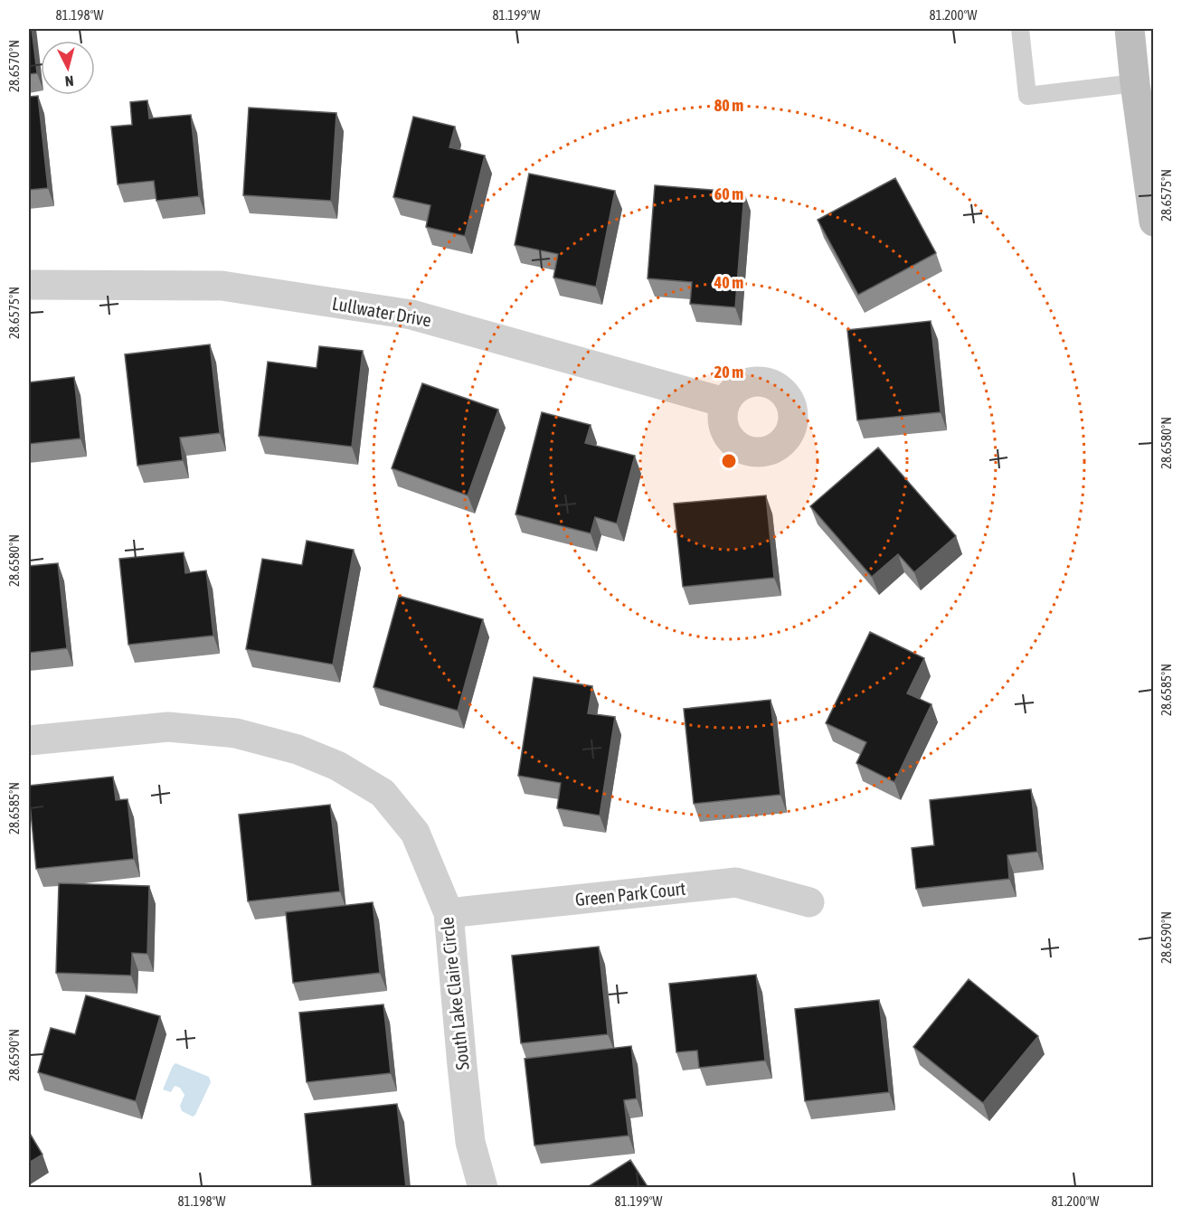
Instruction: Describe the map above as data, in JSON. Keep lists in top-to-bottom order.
{
  "streets": {
    "street": ["Lullwater Drive", "Green Park Court", "South Lake Claire Circle"]
  },
  "crossings": [
    ["Green Park Court", "South Lake Claire Circle"]
  ],
  "north": "bottom",
  "coordinates": [
    "81.198°W",
    "81.199°W",
    "81.200°W",
    "28.6570°N",
    "28.6575°N",
    "28.6580°N",
    "28.6585°N",
    "28.6590°N"
  ],
  "rings": [
    "80 m",
    "60 m",
    "40 m",
    "20 m"
  ]
}
